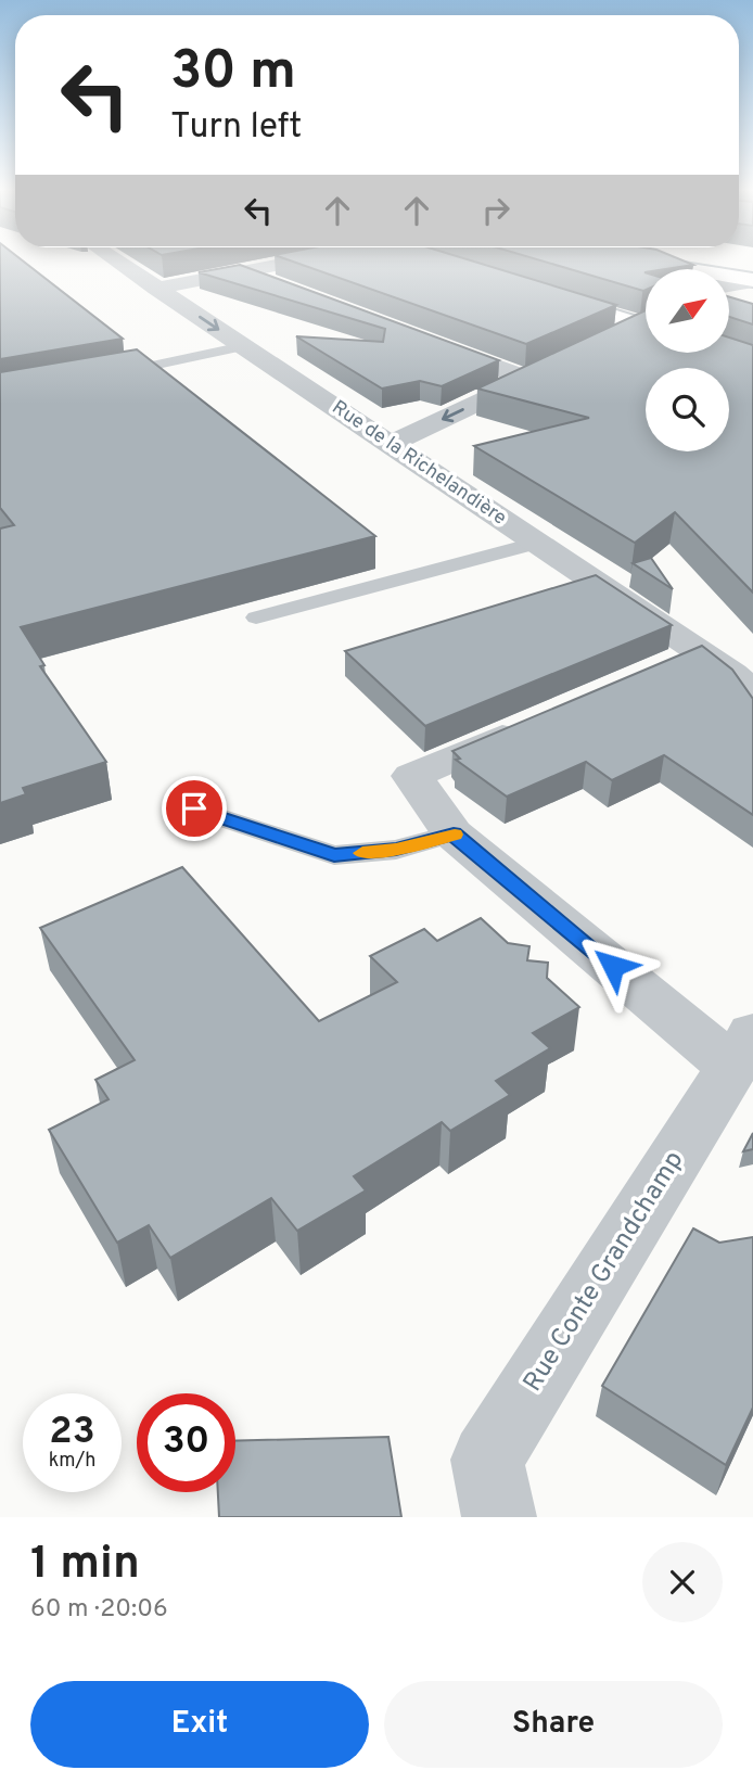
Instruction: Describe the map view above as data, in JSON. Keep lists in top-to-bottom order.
{
  "streets": {
    "street": ["Rue de la Richelandière", "Rue Conte Grandchamp"]
  },
  "north": "top right",
  "page": {
    "turn": ["30 m", "Turn left"],
    "speed": "23 km/h",
    "limit": "30",
    "heading": ["1 min", "60 m · 20:06"],
    "buttons": ["Exit", "Share"]
  }
}
